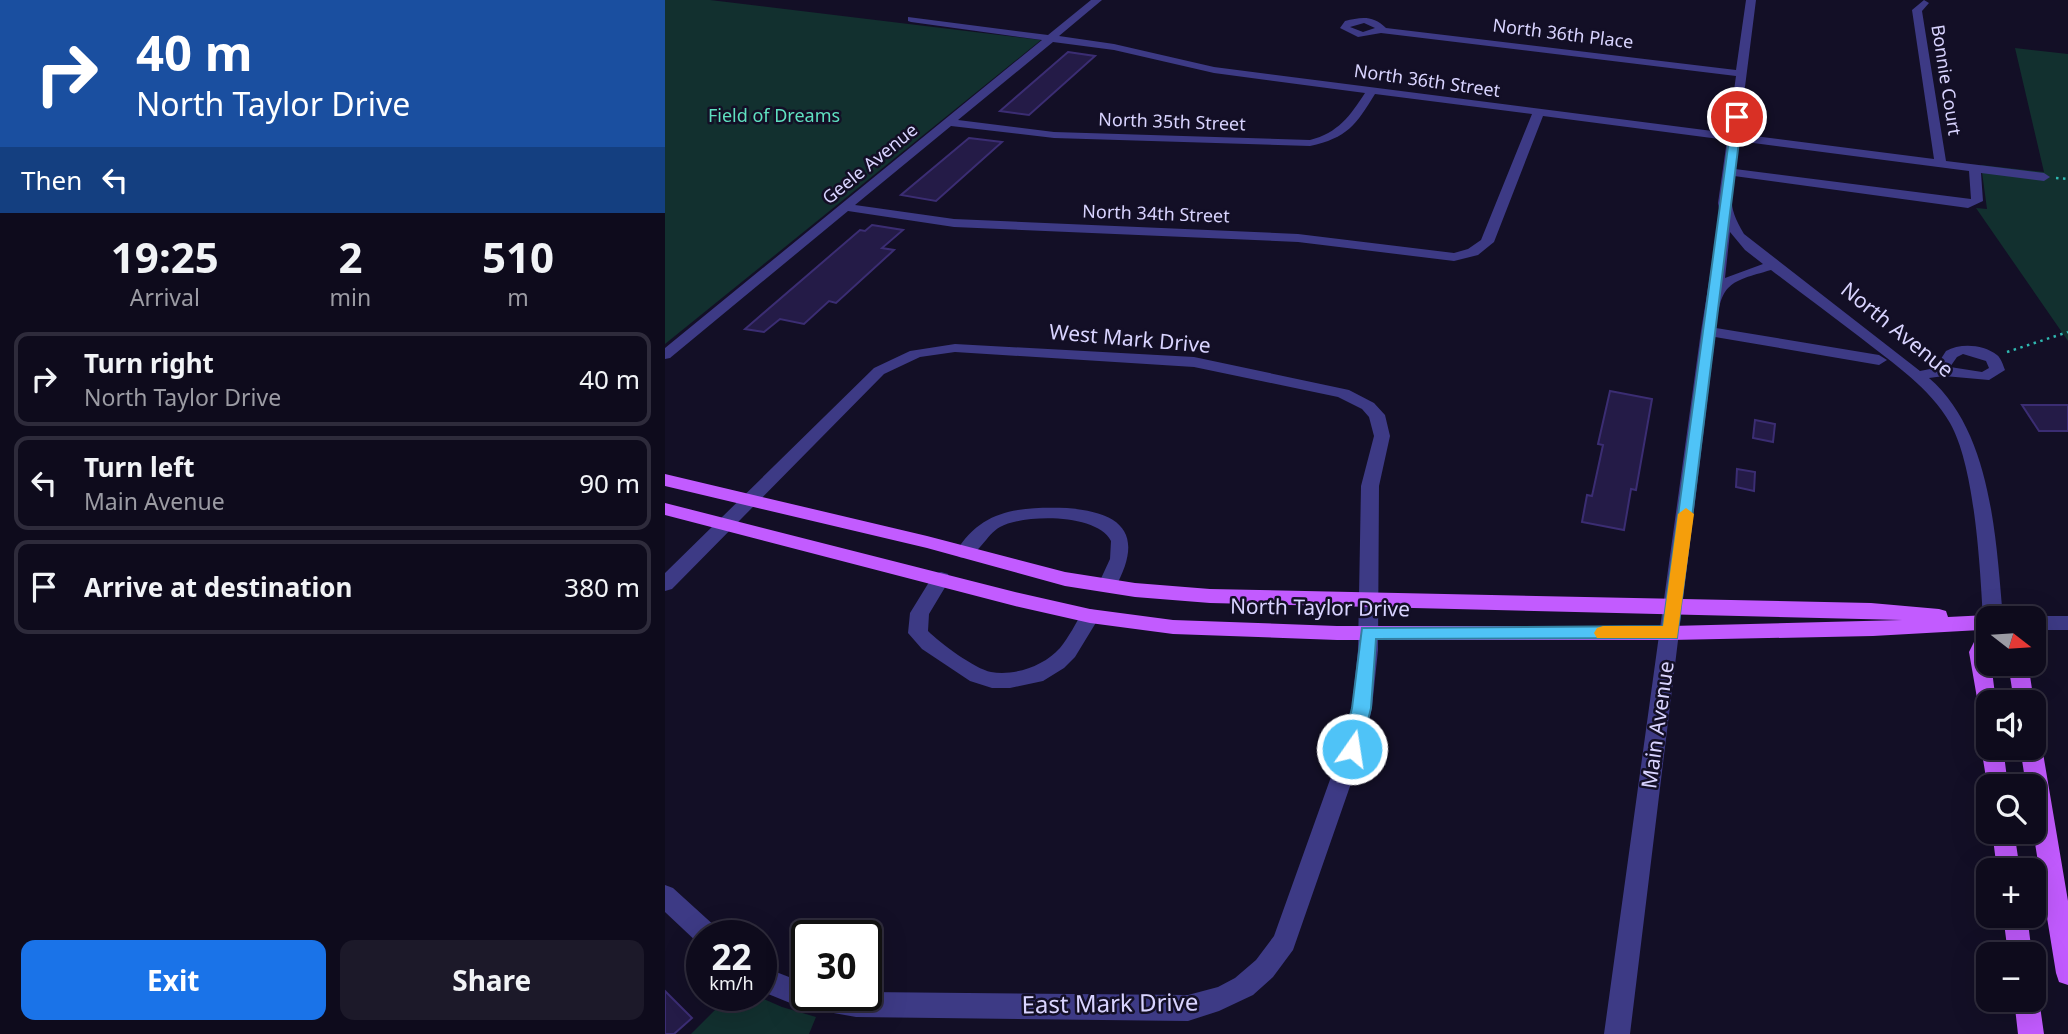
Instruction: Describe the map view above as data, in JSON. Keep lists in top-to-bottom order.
{
  "streets": {
    "main road": ["North Taylor Drive"],
    "street": [
      "North 36th Place",
      "Bonnie Court",
      "North 36th Street",
      "North 35th Street",
      "Geele Avenue",
      "North 34th Street",
      "North Avenue",
      "West Mark Drive",
      "Main Avenue",
      "East Mark Drive"
    ]
  },
  "crossings": [
    ["North 36th Place", "Main Avenue"],
    ["Bonnie Court", "North 36th Street"],
    ["North 36th Street", "North 35th Street"],
    ["North 36th Street", "Geele Avenue"],
    ["North 36th Street", "North 34th Street"],
    ["North 36th Street", "Main Avenue"],
    ["North 35th Street", "Geele Avenue"],
    ["Geele Avenue", "North 34th Street"],
    ["North Avenue", "Main Avenue"],
    ["West Mark Drive", "North Taylor Drive"],
    ["West Mark Drive", "East Mark Drive"],
    ["North Taylor Drive", "Main Avenue"],
    ["North Taylor Drive", "East Mark Drive"]
  ],
  "parks": ["Field of Dreams"],
  "north": "right",
  "page": {
    "turn": ["40 m", "North Taylor Drive"],
    "then": "Then",
    "eta": [
      "19:25",
      "Arrival",
      "2",
      "min",
      "510",
      "m"
    ],
    "list": [
      {
        "name": "Turn right",
        "note": "North Taylor Drive",
        "value": "40 m"
      },
      {
        "name": "Turn left",
        "note": "Main Avenue",
        "value": "90 m"
      },
      {
        "name": "Arrive at destination",
        "value": "380 m"
      }
    ],
    "map_buttons": ["+", "−"],
    "speed": "22 km/h",
    "limit": "30",
    "buttons": ["Exit", "Share"]
  }
}
